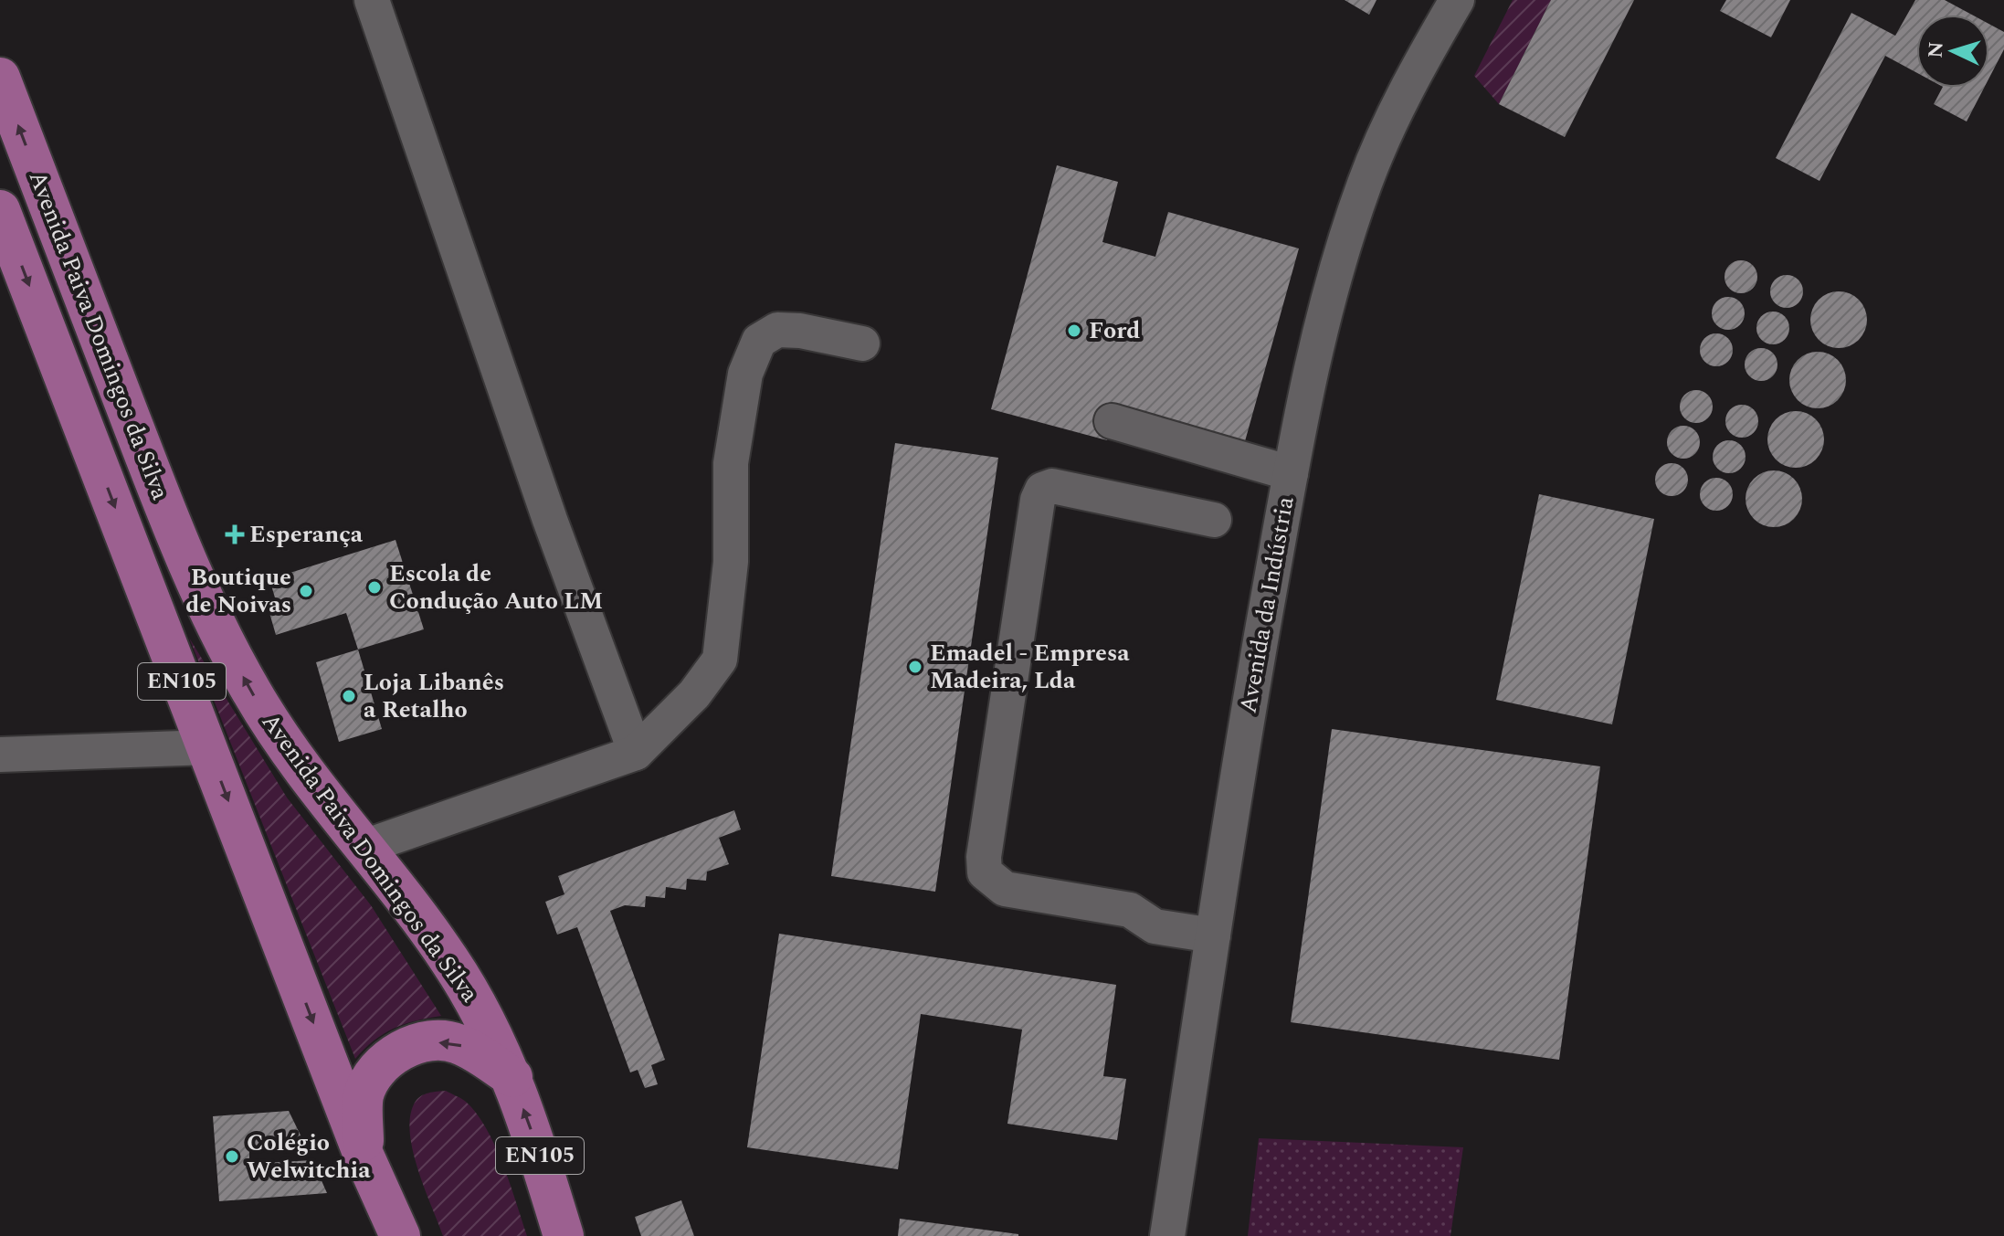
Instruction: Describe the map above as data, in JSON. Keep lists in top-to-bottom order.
{
  "streets": {
    "main road": ["Avenida Paiva Domingos da Silva", "EN105"],
    "street": ["Avenida da Indústria"]
  },
  "places": {
    "other": [
      "Ford",
      "Escola de Condução Auto LM",
      "Boutique de Noivas",
      "Emadel - Empresa Madeira, Lda",
      "Loja Libanês a Retalho",
      "Colégio Welwitchia"
    ],
    "health": ["Esperança"]
  },
  "north": "left"
}
